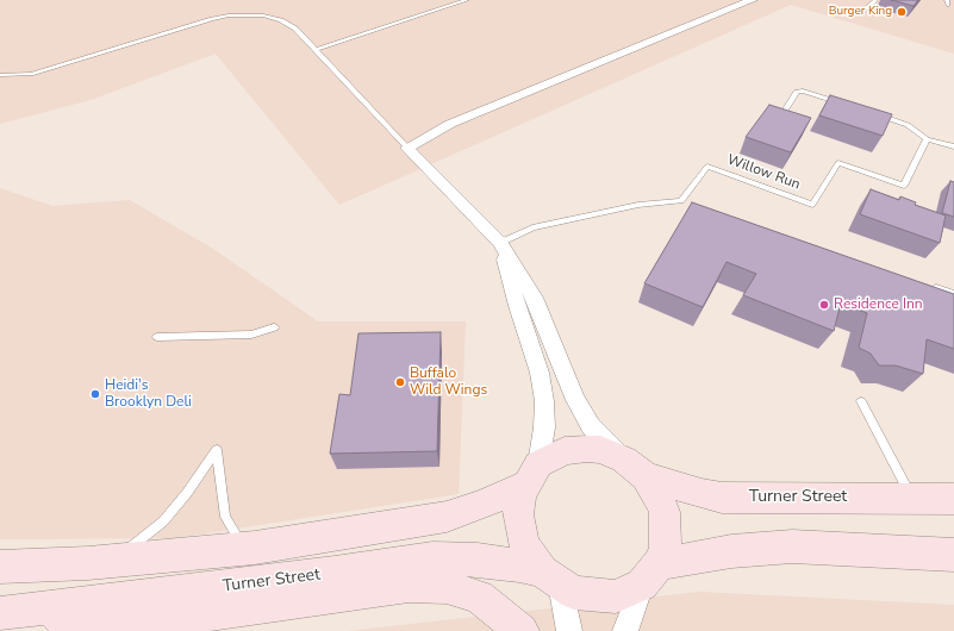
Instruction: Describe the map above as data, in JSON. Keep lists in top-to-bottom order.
{
  "streets": {
    "main road": ["Turner Street"],
    "lane": ["Willow Run"]
  },
  "places": [
    "Burger King",
    "Residence Inn",
    "Buffalo Wild Wings",
    "Heidi's Brooklyn Deli"
  ]
}
